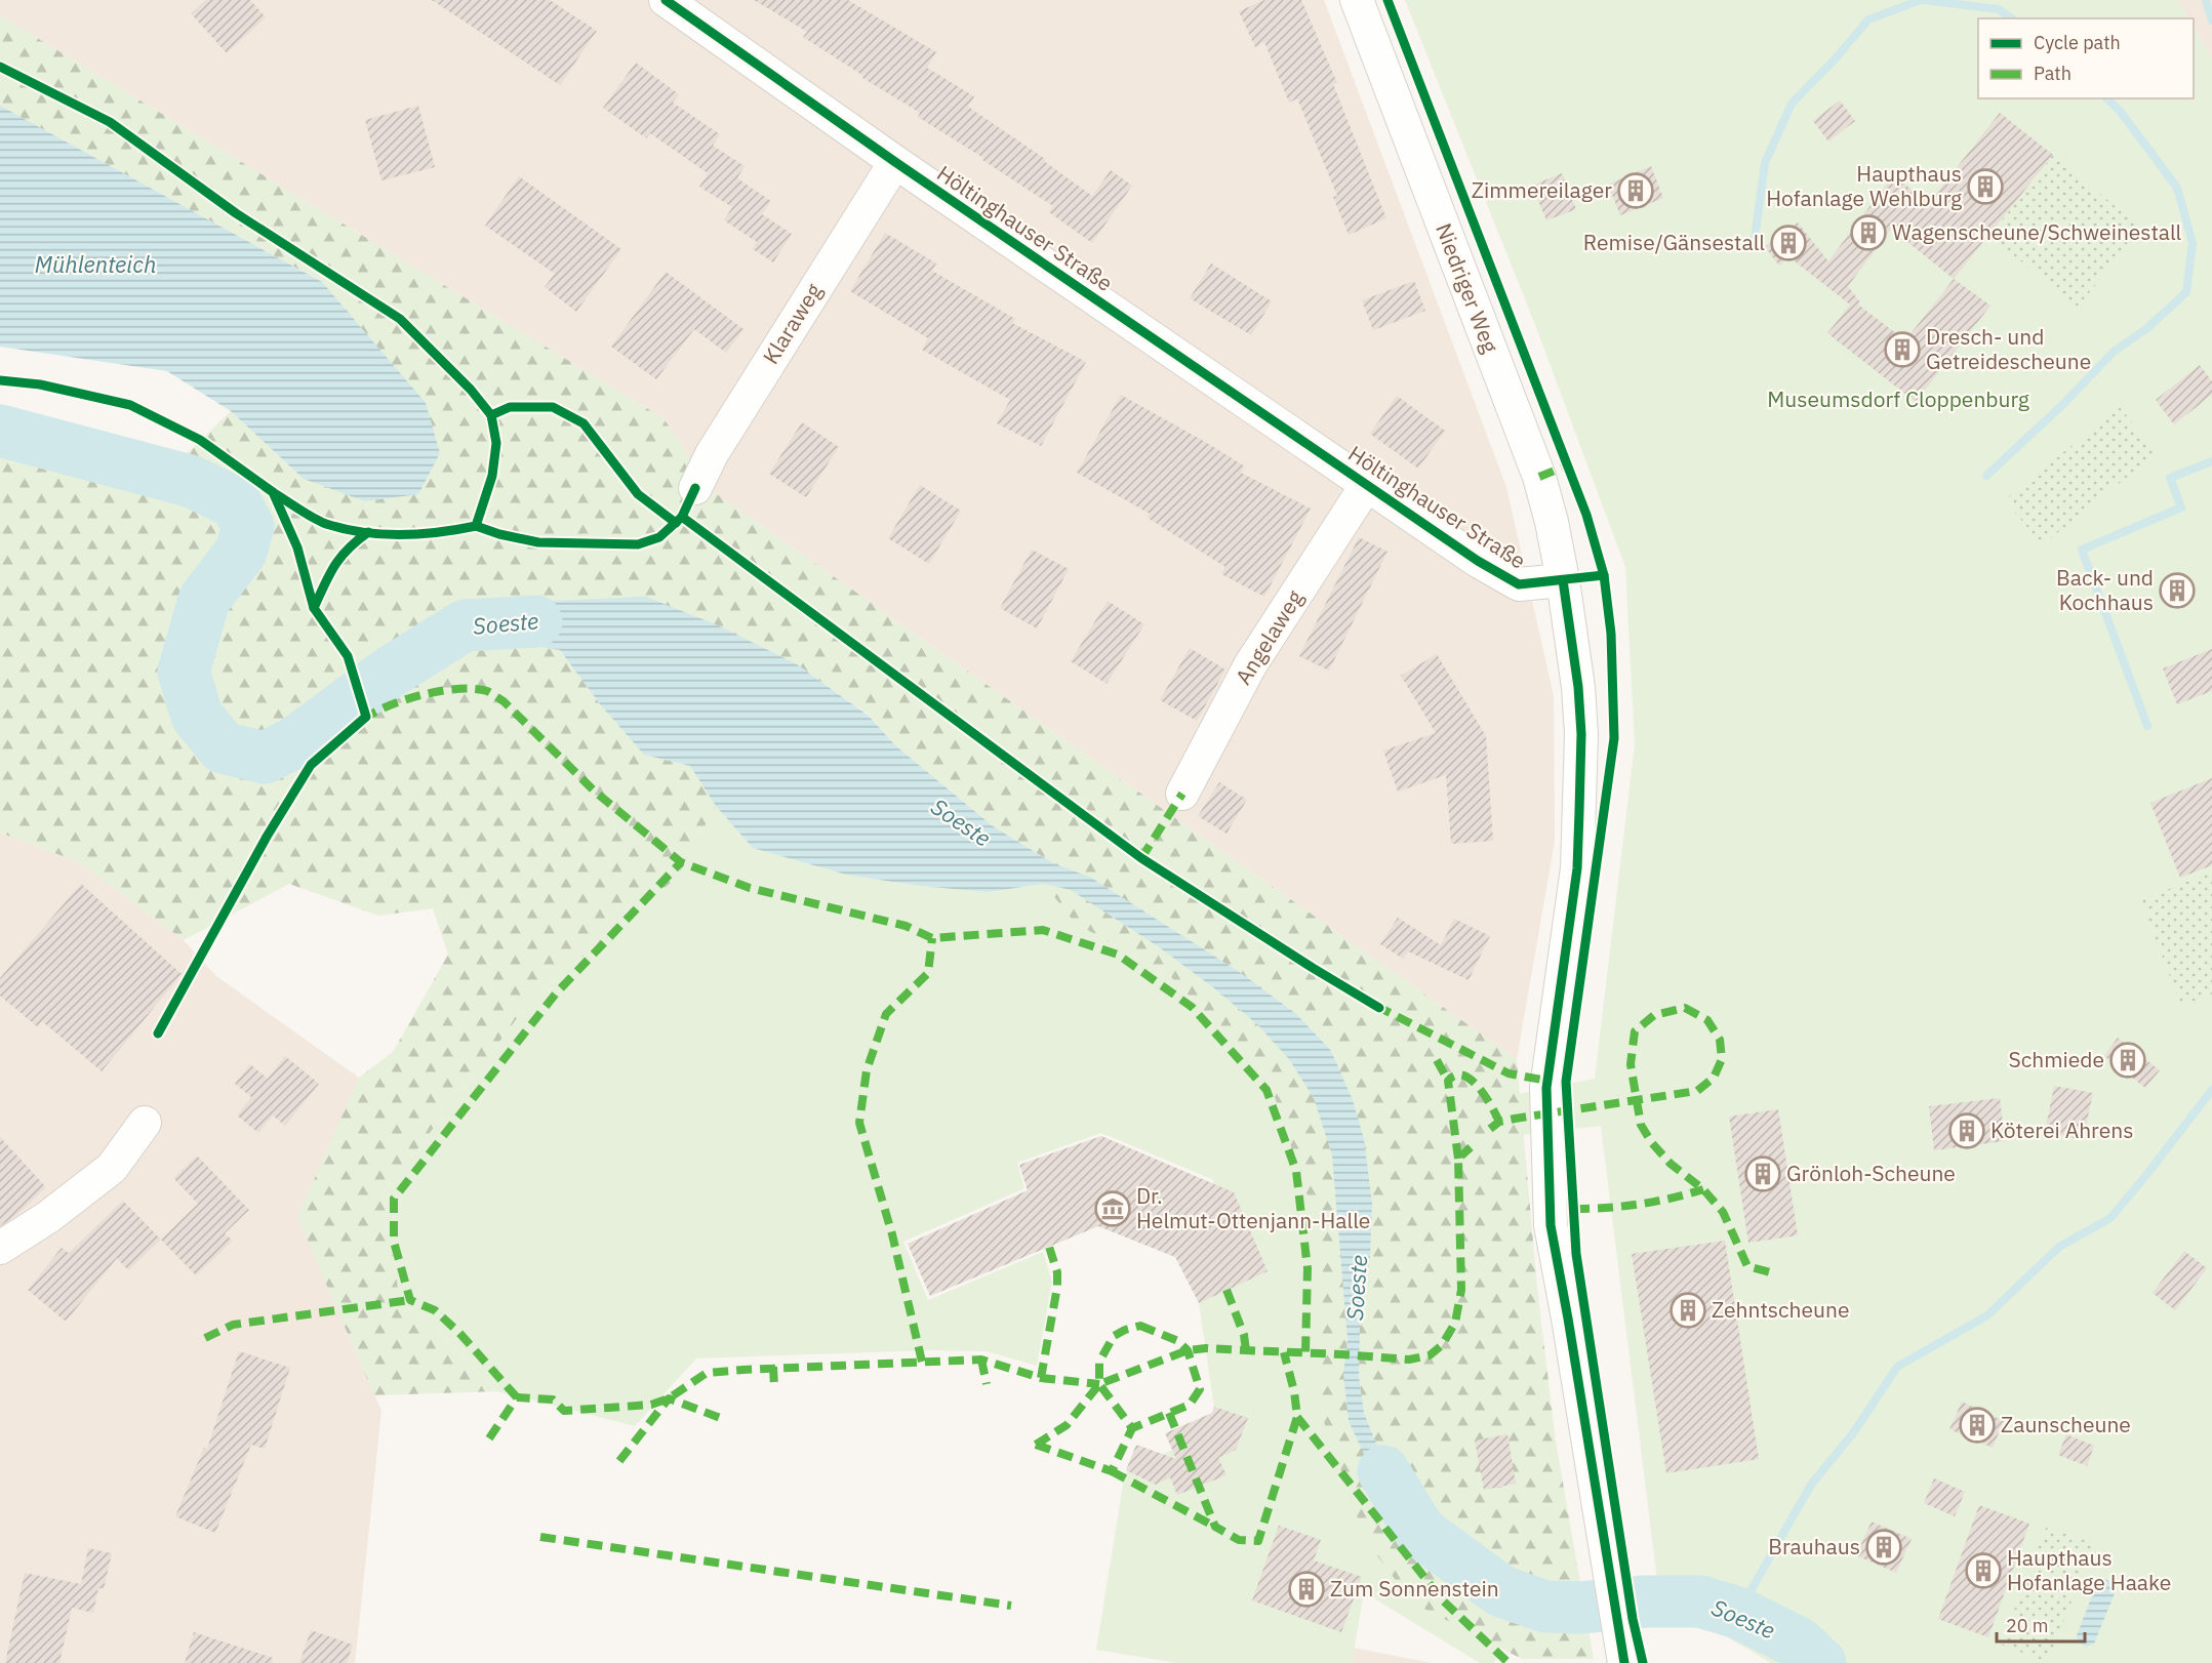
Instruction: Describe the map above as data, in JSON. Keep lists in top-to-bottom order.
{
  "streets": {
    "street": [
      "Höltinghauser Straße",
      "Niedriger Weg",
      "Klaraweg",
      "Angelaweg"
    ]
  },
  "crossings": [
    ["Höltinghauser Straße", "Niedriger Weg"],
    ["Höltinghauser Straße", "Klaraweg"],
    ["Höltinghauser Straße", "Angelaweg"]
  ],
  "water": ["Mühlenteich", "Soeste"],
  "parks": ["Museumsdorf Cloppenburg"],
  "places": {
    "building": [
      "Haupthaus Hofanlage Wehlburg",
      "Zimmereilager",
      "Wagenscheune/Schweinestall",
      "Remise/Gänsestall",
      "Dresch- und Getreidescheune",
      "Back- und Kochhaus",
      "Schmiede",
      "Köterei Ahrens",
      "Grönloh-Scheune",
      "Zehntscheune",
      "Zaunscheune",
      "Brauhaus",
      "Haupthaus Hofanlage Haake",
      "Zum Sonnenstein"
    ],
    "museum": ["Dr. Helmut-Ottenjann-Halle"]
  },
  "legend": ["Cycle path", "Path"],
  "scale_bar": "20 m"
}
